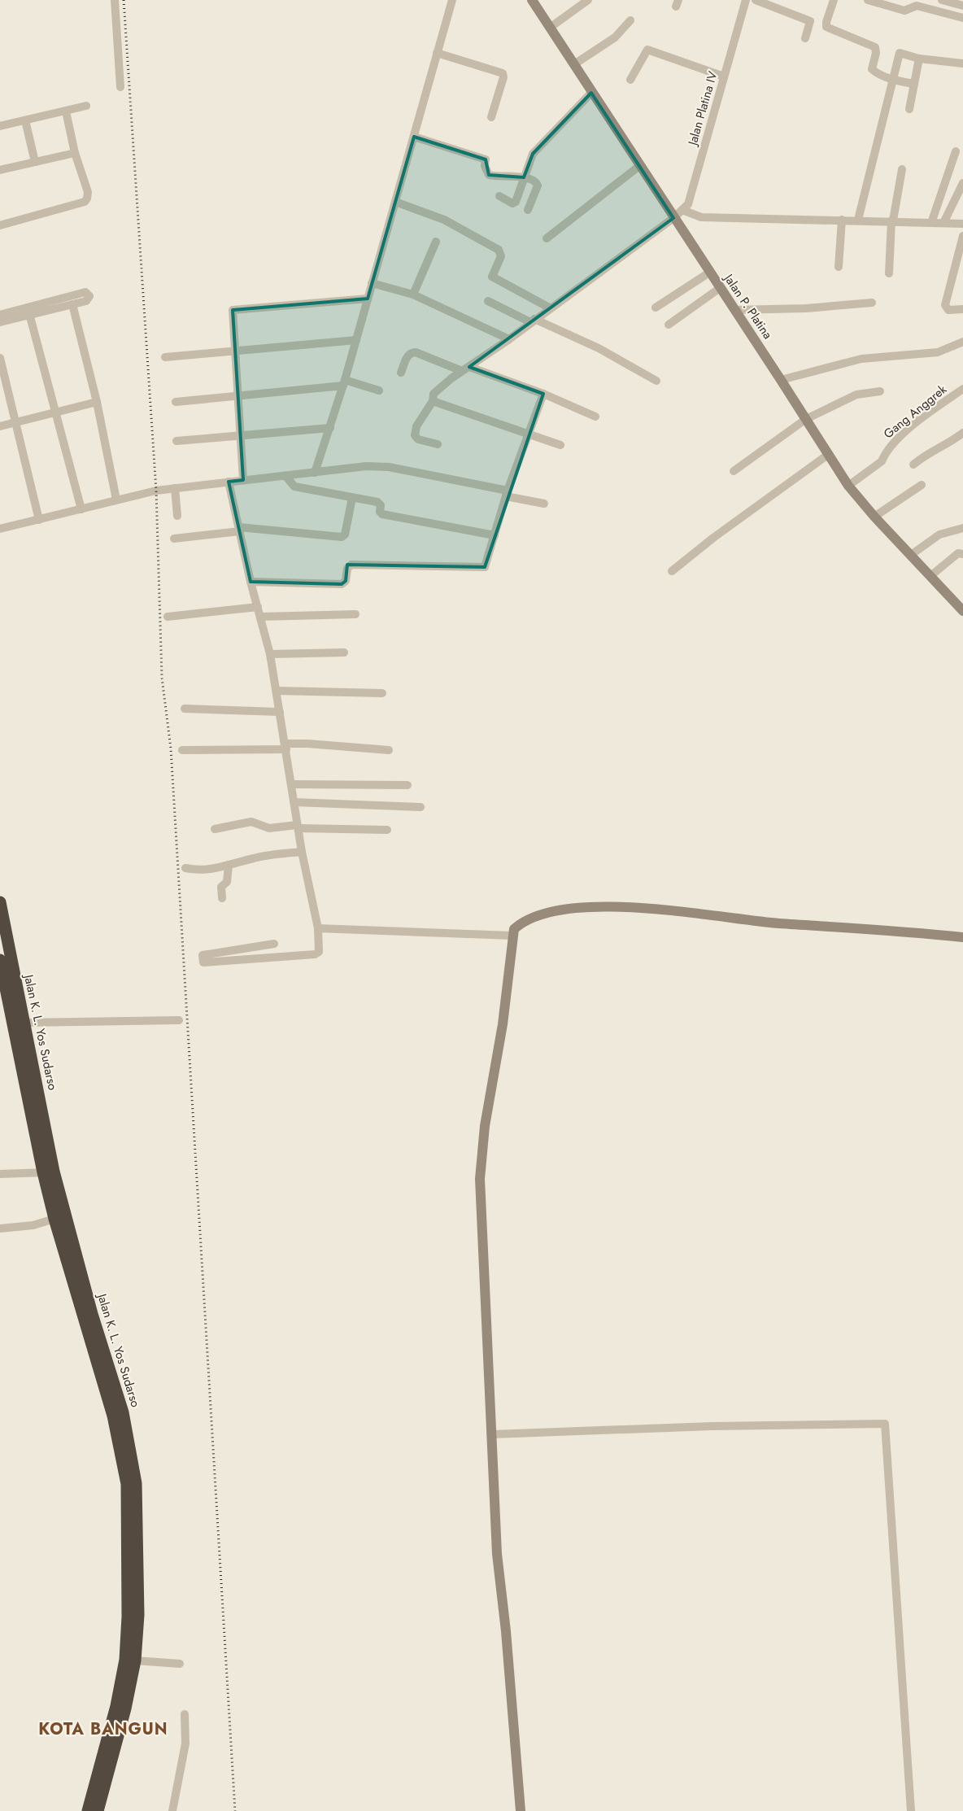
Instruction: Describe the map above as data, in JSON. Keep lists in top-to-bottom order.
{
  "streets": {
    "highway": ["Jalan K. L. Yos Sudarso"],
    "street": ["Jalan Platina IV", "Jalan P. Platina", "Gang Anggrek"]
  },
  "crossings": [
    ["Jalan Platina IV", "Jalan P. Platina"],
    ["Jalan P. Platina", "Gang Anggrek"]
  ],
  "districts": ["KOTA BANGUN"]
}
